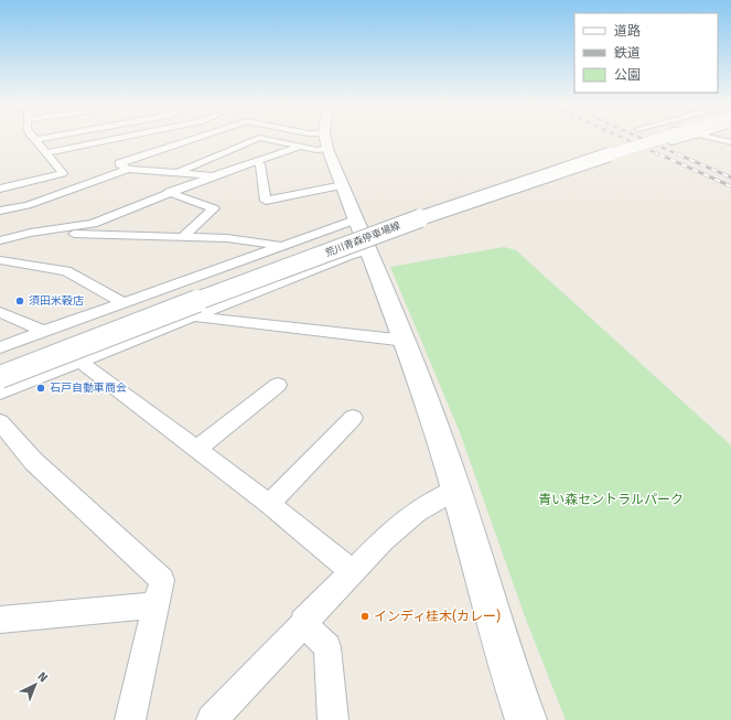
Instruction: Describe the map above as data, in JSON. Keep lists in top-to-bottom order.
{
  "streets": {
    "main road": ["荒川青森停車場線"]
  },
  "parks": ["青い森セントラルパーク"],
  "places": ["須田米穀店", "石戸自動車商会", "インディ桂木(カレー)"],
  "legend": ["道路", "鉄道", "公園"],
  "north": "top right"
}
